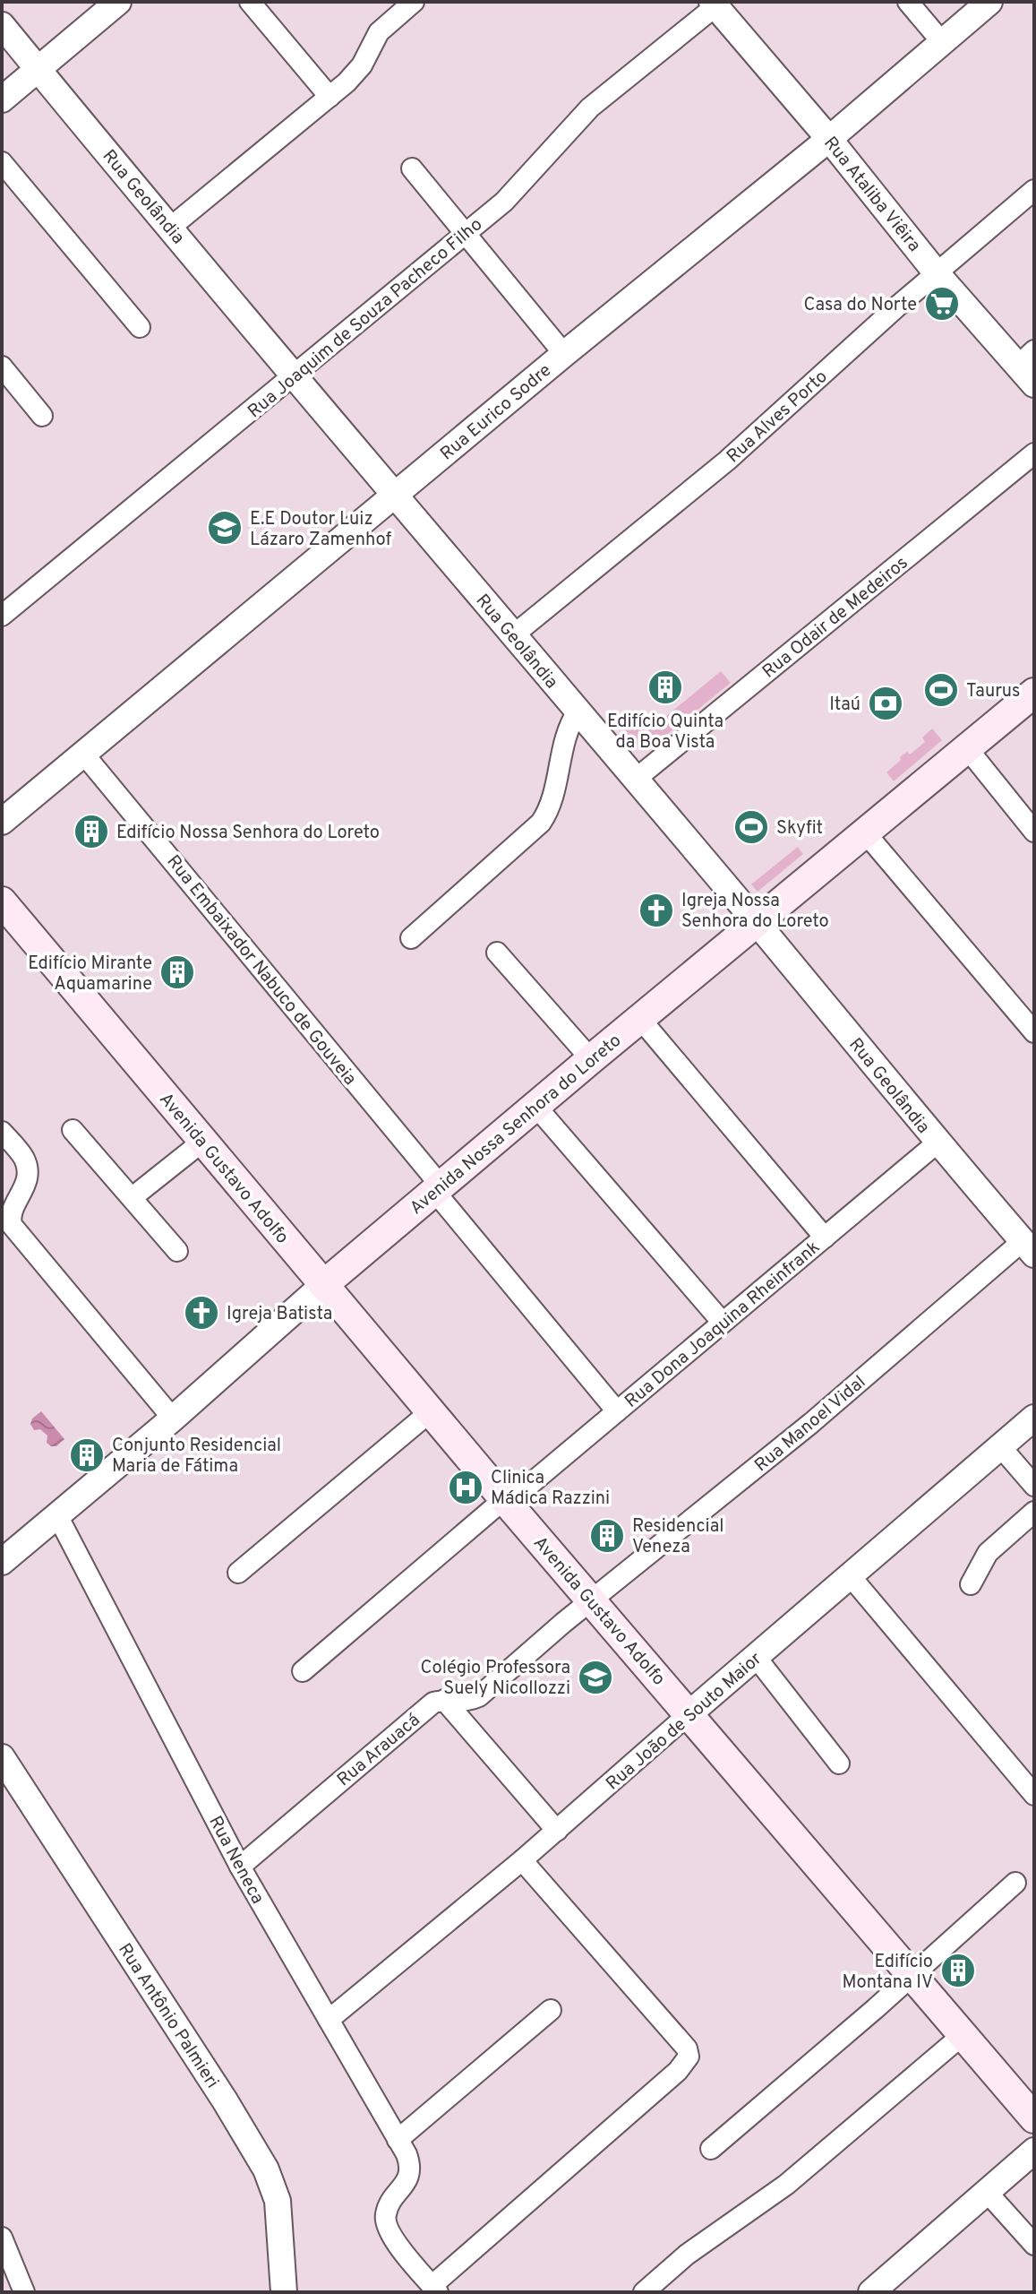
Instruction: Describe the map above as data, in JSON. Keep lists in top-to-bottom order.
{
  "streets": {
    "main road": ["Avenida Nossa Senhora do Loreto", "Avenida Gustavo Adolfo"],
    "street": [
      "Rua Ataliba Viêira",
      "Rua Geolândia",
      "Rua Joaquim de Souza Pacheco Filho",
      "Rua Eurico Sodre",
      "Rua Alves Porto",
      "Rua Odair de Medeiros",
      "Rua Embaixador Nabuco de Gouveia",
      "Rua Dona Joaquina Rheinfrank",
      "Rua Manoel Vidal",
      "Rua João de Souto Maior",
      "Rua Arauacá",
      "Rua Neneca",
      "Rua Antônio Palmieri"
    ]
  },
  "crossings": [
    ["Rua Ataliba Viêira", "Rua Joaquim de Souza Pacheco Filho"],
    ["Rua Ataliba Viêira", "Rua Eurico Sodre"],
    ["Rua Ataliba Viêira", "Rua Alves Porto"],
    ["Rua Geolândia", "Rua Joaquim de Souza Pacheco Filho"],
    ["Rua Geolândia", "Rua Eurico Sodre"],
    ["Rua Geolândia", "Rua Alves Porto"],
    ["Rua Geolândia", "Rua Odair de Medeiros"],
    ["Rua Geolândia", "Avenida Nossa Senhora do Loreto"],
    ["Rua Geolândia", "Rua Dona Joaquina Rheinfrank"],
    ["Rua Geolândia", "Rua Manoel Vidal"],
    ["Rua Eurico Sodre", "Rua Embaixador Nabuco de Gouveia"],
    ["Rua Embaixador Nabuco de Gouveia", "Avenida Nossa Senhora do Loreto"],
    ["Rua Embaixador Nabuco de Gouveia", "Rua Dona Joaquina Rheinfrank"],
    ["Avenida Nossa Senhora do Loreto", "Avenida Gustavo Adolfo"],
    ["Avenida Nossa Senhora do Loreto", "Rua Neneca"],
    ["Avenida Gustavo Adolfo", "Rua Dona Joaquina Rheinfrank"],
    ["Avenida Gustavo Adolfo", "Rua Manoel Vidal"],
    ["Avenida Gustavo Adolfo", "Rua João de Souto Maior"],
    ["Avenida Gustavo Adolfo", "Rua Arauacá"],
    ["Rua Manoel Vidal", "Rua Arauacá"],
    ["Rua João de Souto Maior", "Rua Neneca"],
    ["Rua Arauacá", "Rua Neneca"]
  ],
  "places": {
    "supermarket": ["Casa do Norte"],
    "school or university": ["E.E Doutor Luiz Lázaro Zamenhof", "Colégio Professora Suely Nicollozzi"],
    "building": [
      "Edifício Quinta da Boa Vista",
      "Edifício Nossa Senhora do Loreto",
      "Edifício Mirante Aquamarine",
      "Conjunto Residencial Maria de Fátima",
      "Residencial Veneza",
      "Edifício Montana IV"
    ],
    "sports": ["Taurus", "Skyfit"],
    "bank": ["Itaú"],
    "church": ["Igreja Nossa Senhora do Loreto", "Igreja Batista"],
    "hospital": ["Clinica Mádica Razzini"]
  }
}
